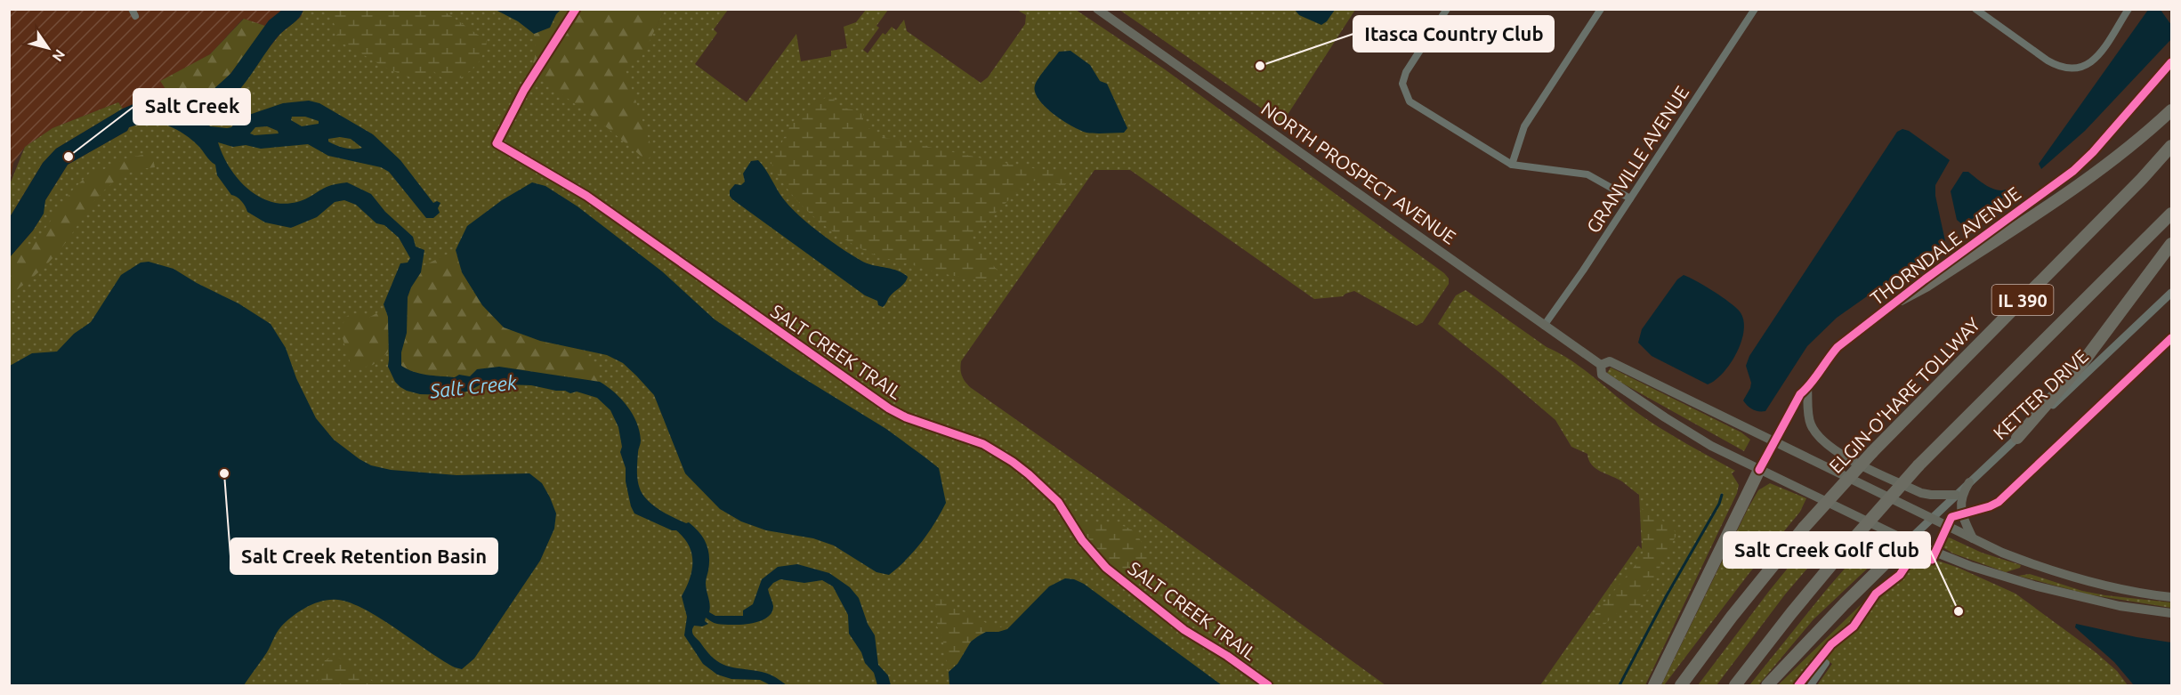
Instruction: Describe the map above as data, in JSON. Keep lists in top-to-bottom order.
{
  "streets": {
    "highway": ["IL 390", "ELGIN-O'HARE TOLLWAY"],
    "main road": ["NORTH PROSPECT AVENUE"],
    "street": ["GRANVILLE AVENUE", "THORNDALE AVENUE", "KETTER DRIVE"],
    "cycle path": ["SALT CREEK TRAIL"]
  },
  "crossings": [
    ["GRANVILLE AVENUE", "NORTH PROSPECT AVENUE"],
    ["NORTH PROSPECT AVENUE", "THORNDALE AVENUE"],
    ["NORTH PROSPECT AVENUE", "KETTER DRIVE"]
  ],
  "water": ["Salt Creek"],
  "places": [
    "Itasca Country Club",
    "Salt Creek",
    "Salt Creek Retention Basin",
    "Salt Creek Golf Club"
  ],
  "north": "bottom right"
}
